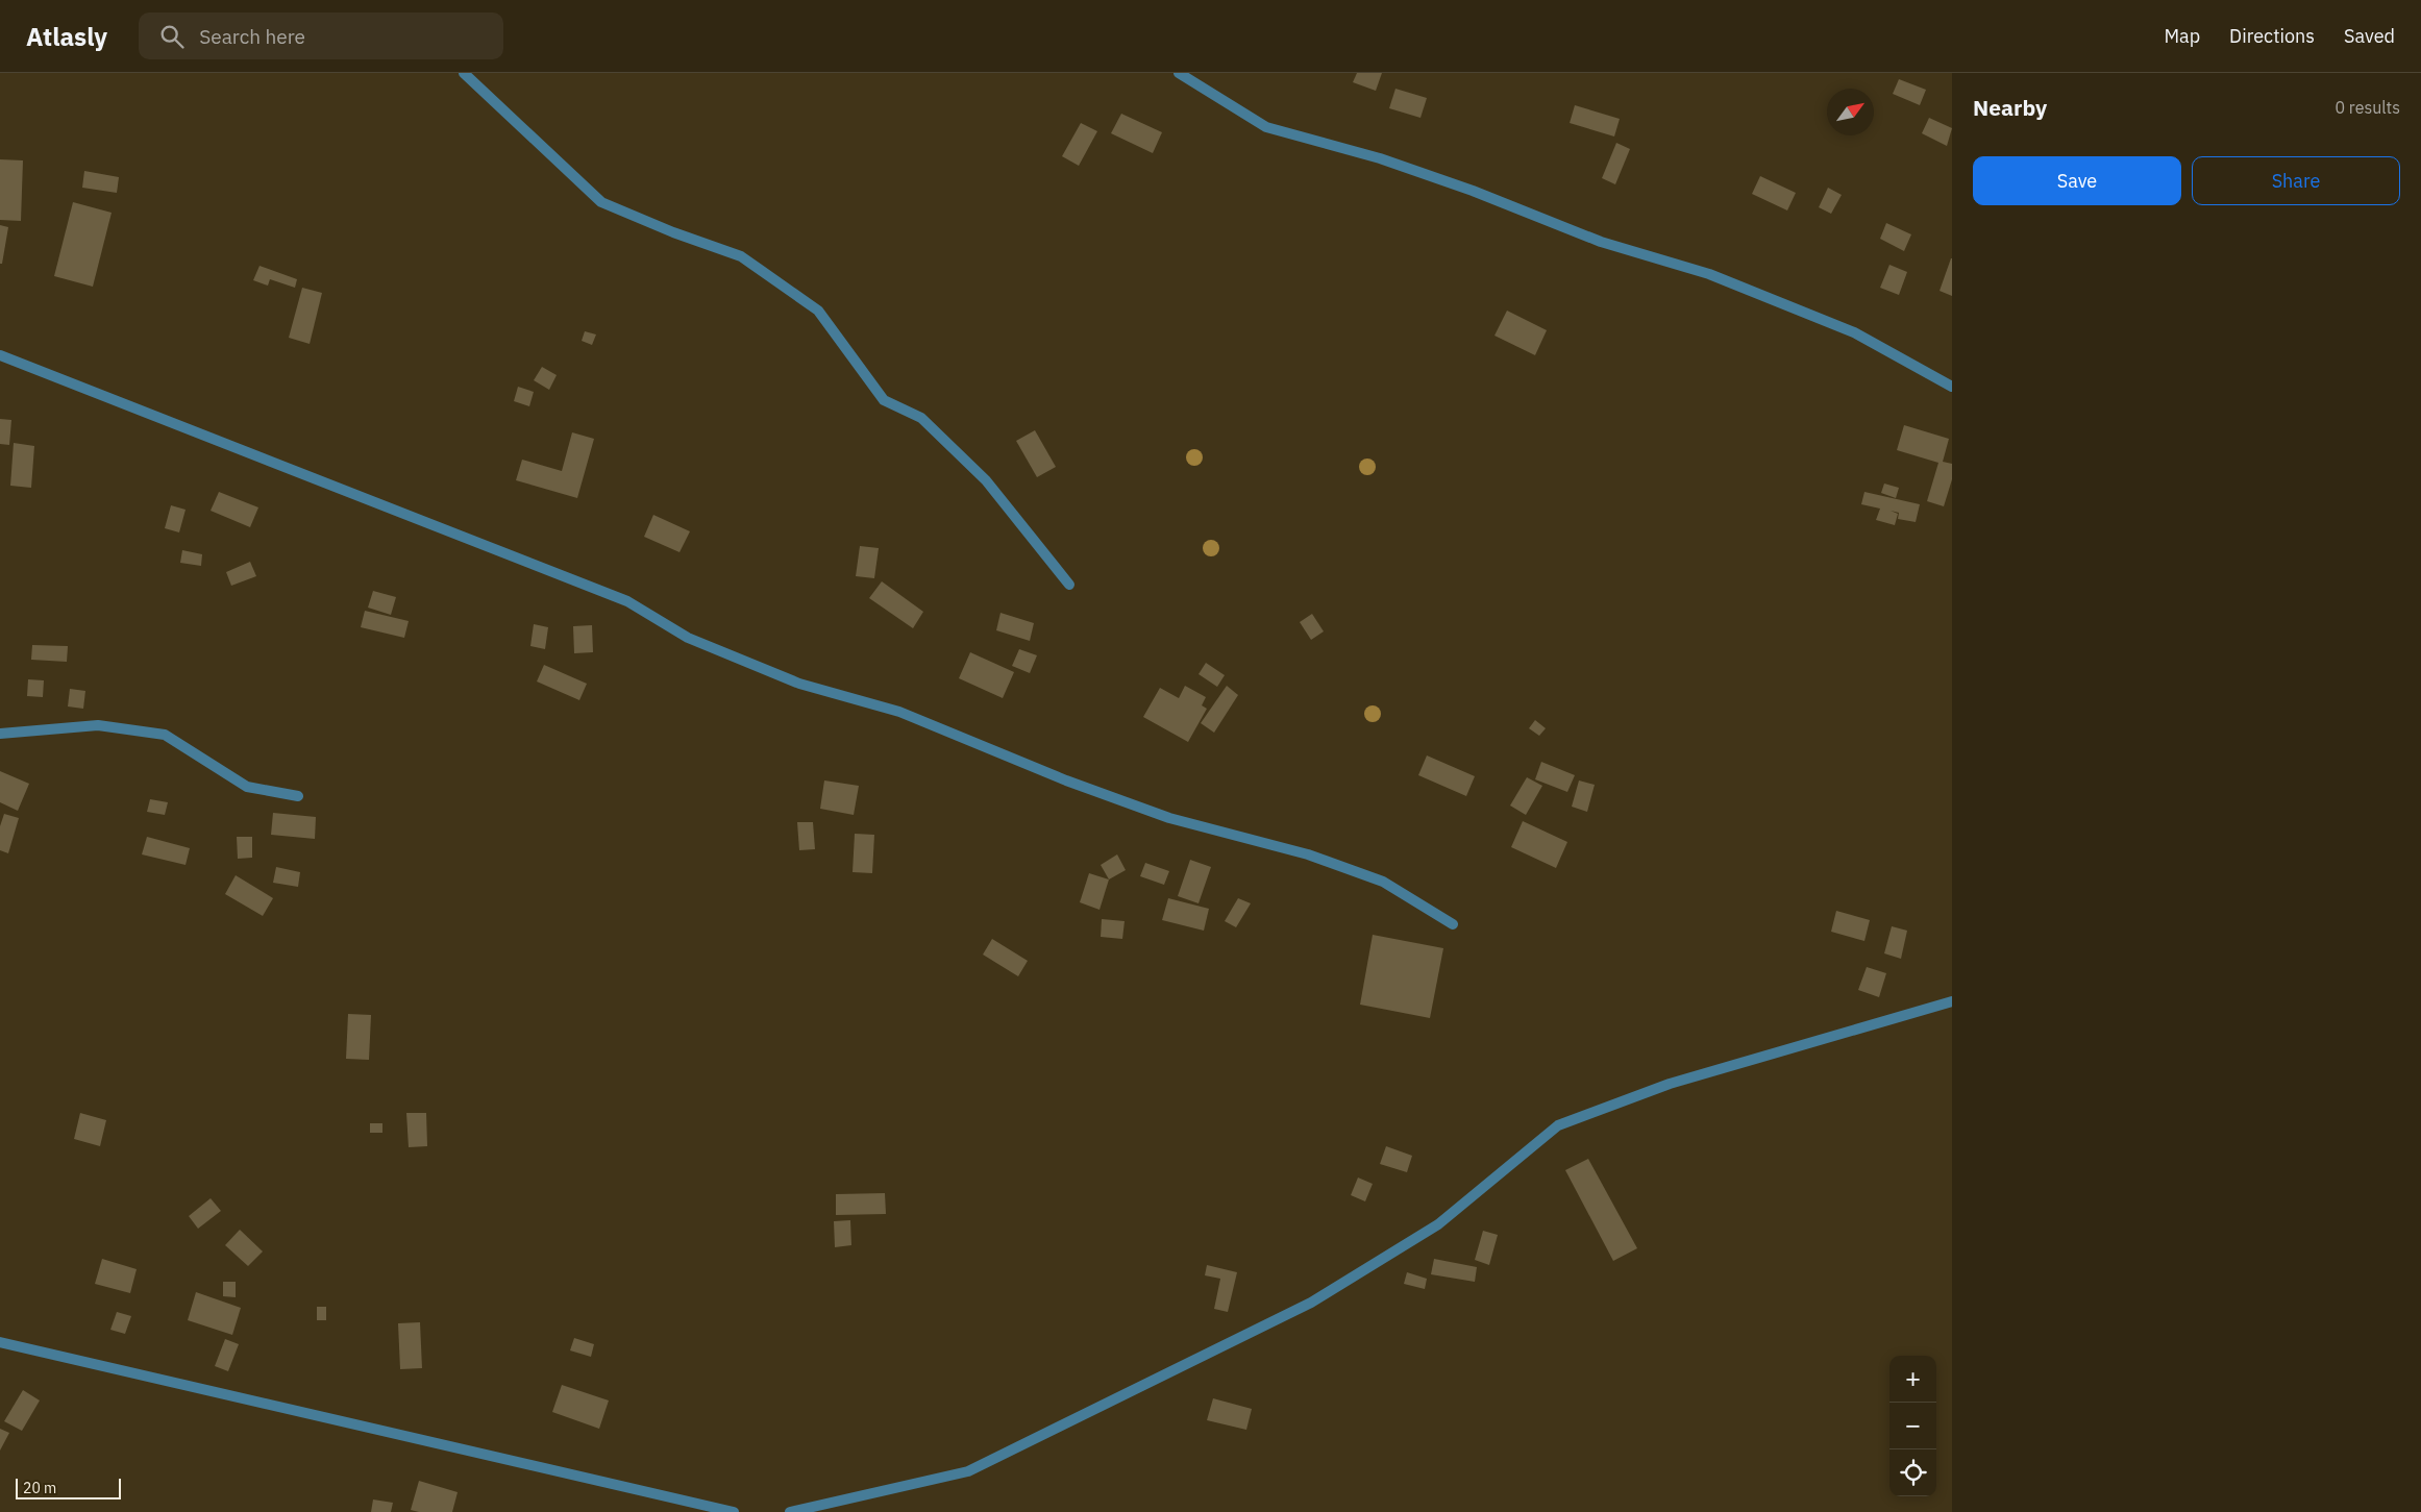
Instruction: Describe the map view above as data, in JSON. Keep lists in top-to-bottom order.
{
  "scale_bar": "20 m",
  "north": "top right",
  "page": {
    "header": "Atlasly",
    "search": "Search here",
    "nav": ["Map", "Directions", "Saved"],
    "heading": ["Nearby", "0 results"],
    "buttons": ["Save", "Share"],
    "map_buttons": ["+", "−"],
    "scale": "20 m"
  }
}
